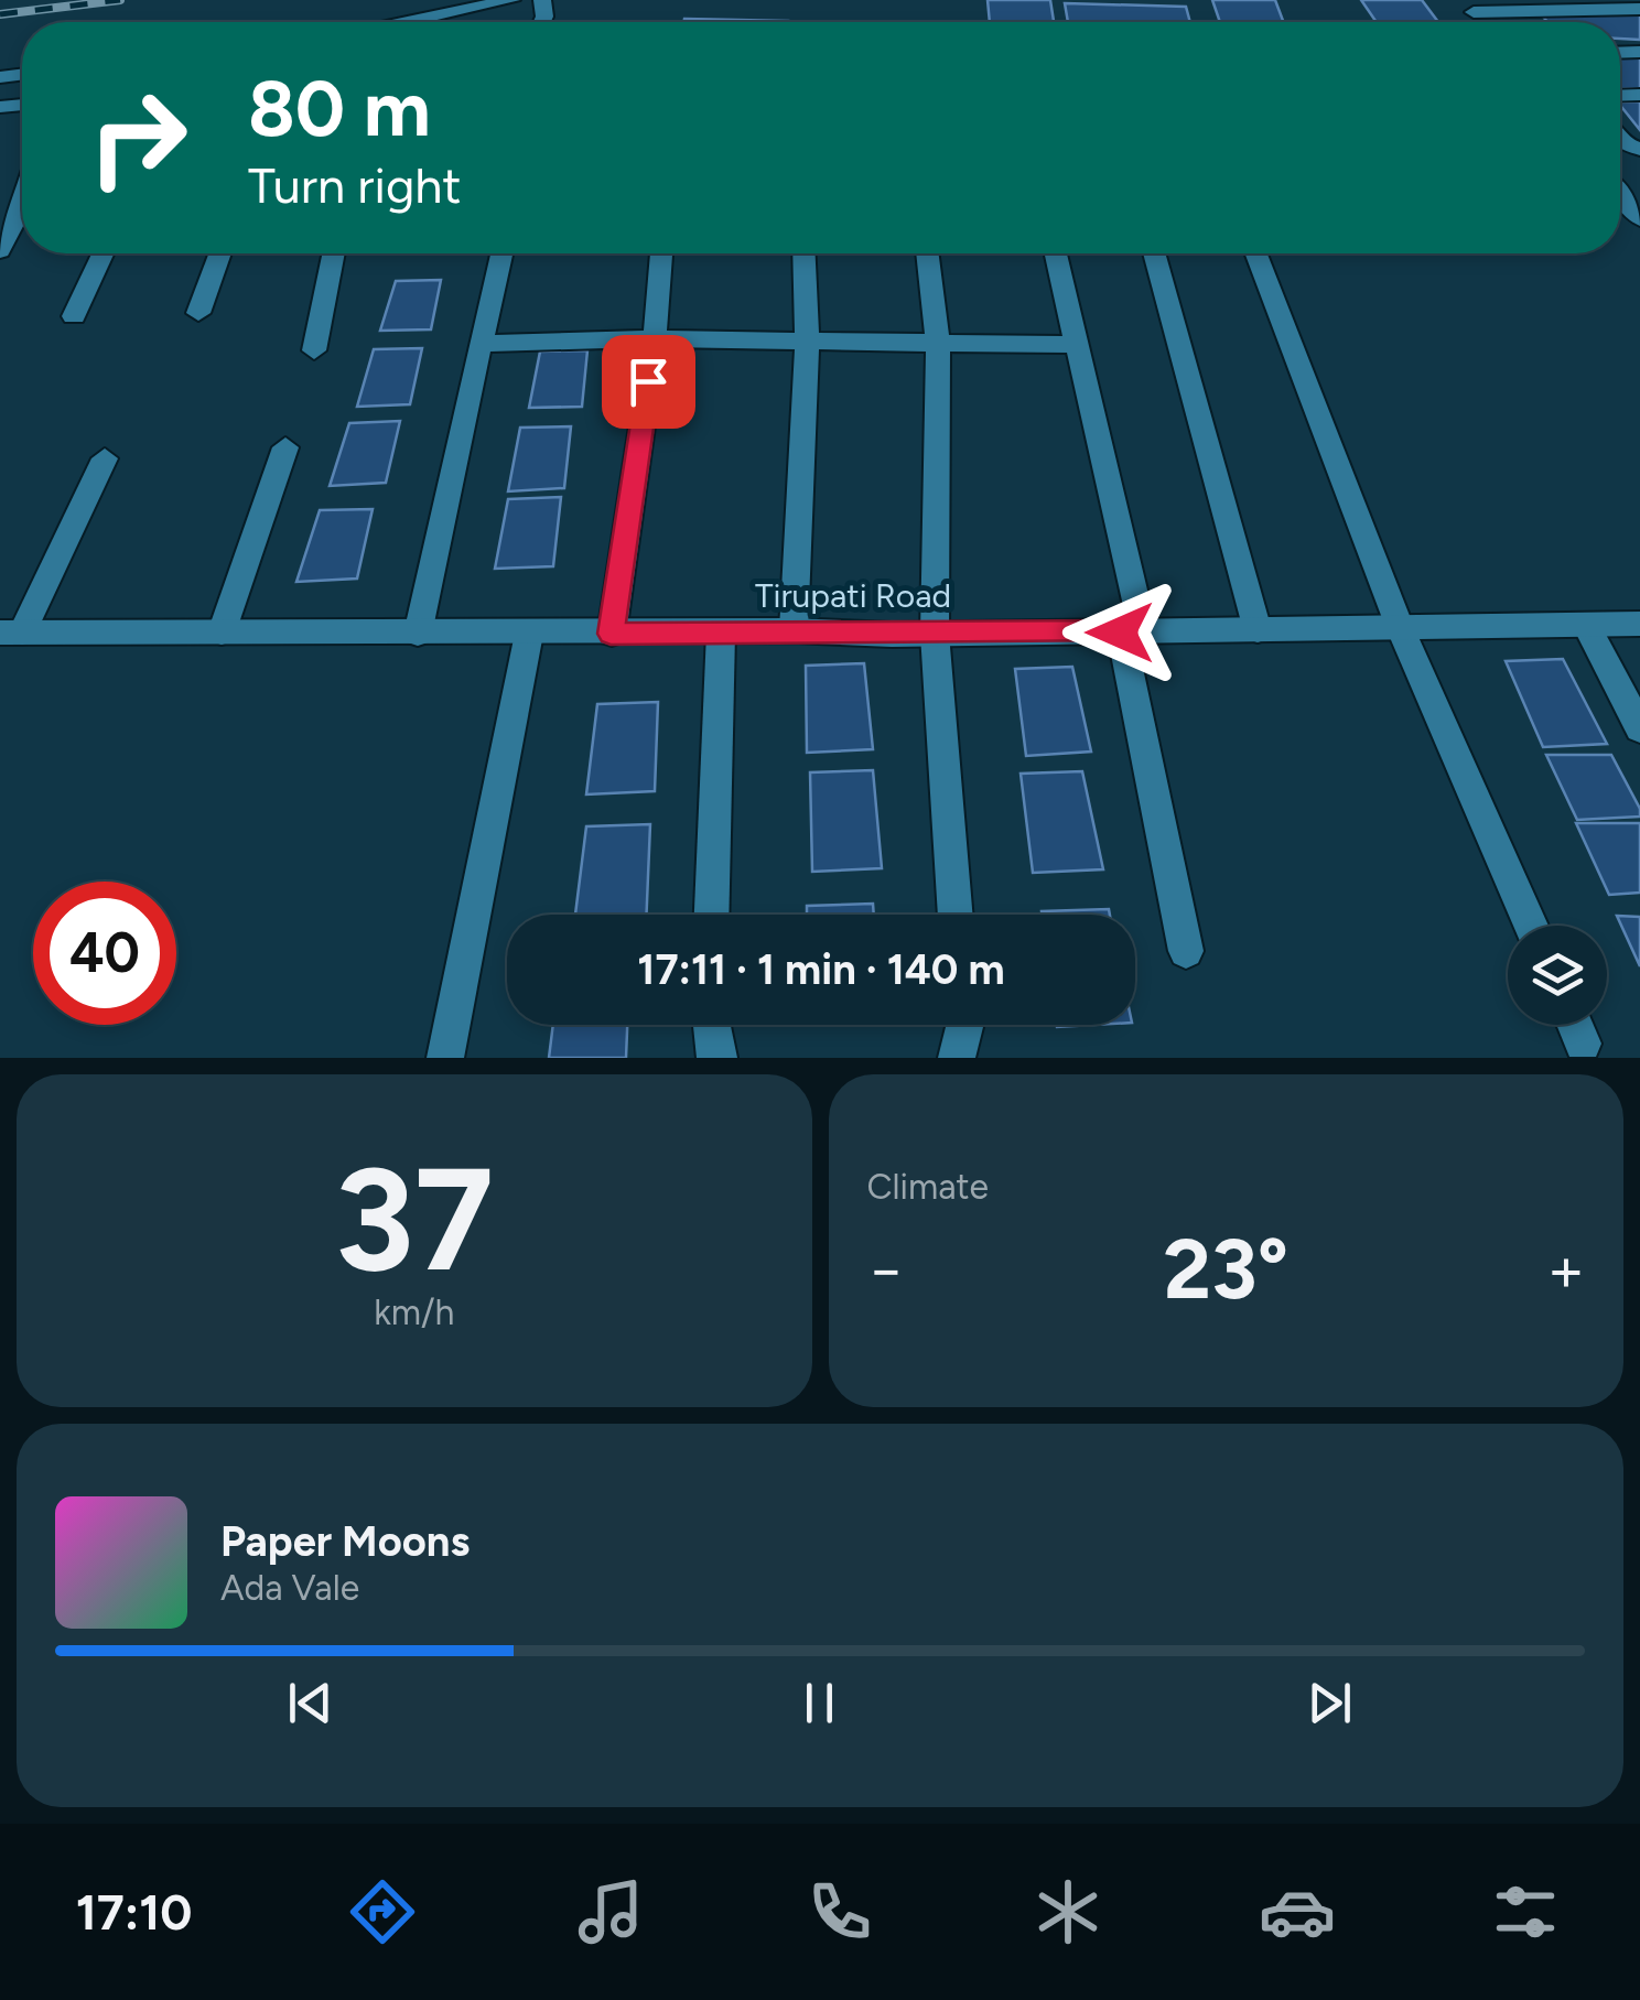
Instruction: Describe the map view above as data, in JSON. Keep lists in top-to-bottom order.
{
  "streets": {
    "street": ["Tirupati Road"]
  },
  "page": {
    "turn": ["80 m", "Turn right"],
    "limit": "40",
    "trip": "17:11 · 1 min · 140 m",
    "tile": [
      ["37", "km/h"],
      "Climate"
    ],
    "heat": ["−", "23°", "+"],
    "song": ["Paper Moons", "Ada Vale"],
    "tabs": "17:10"
  }
}
